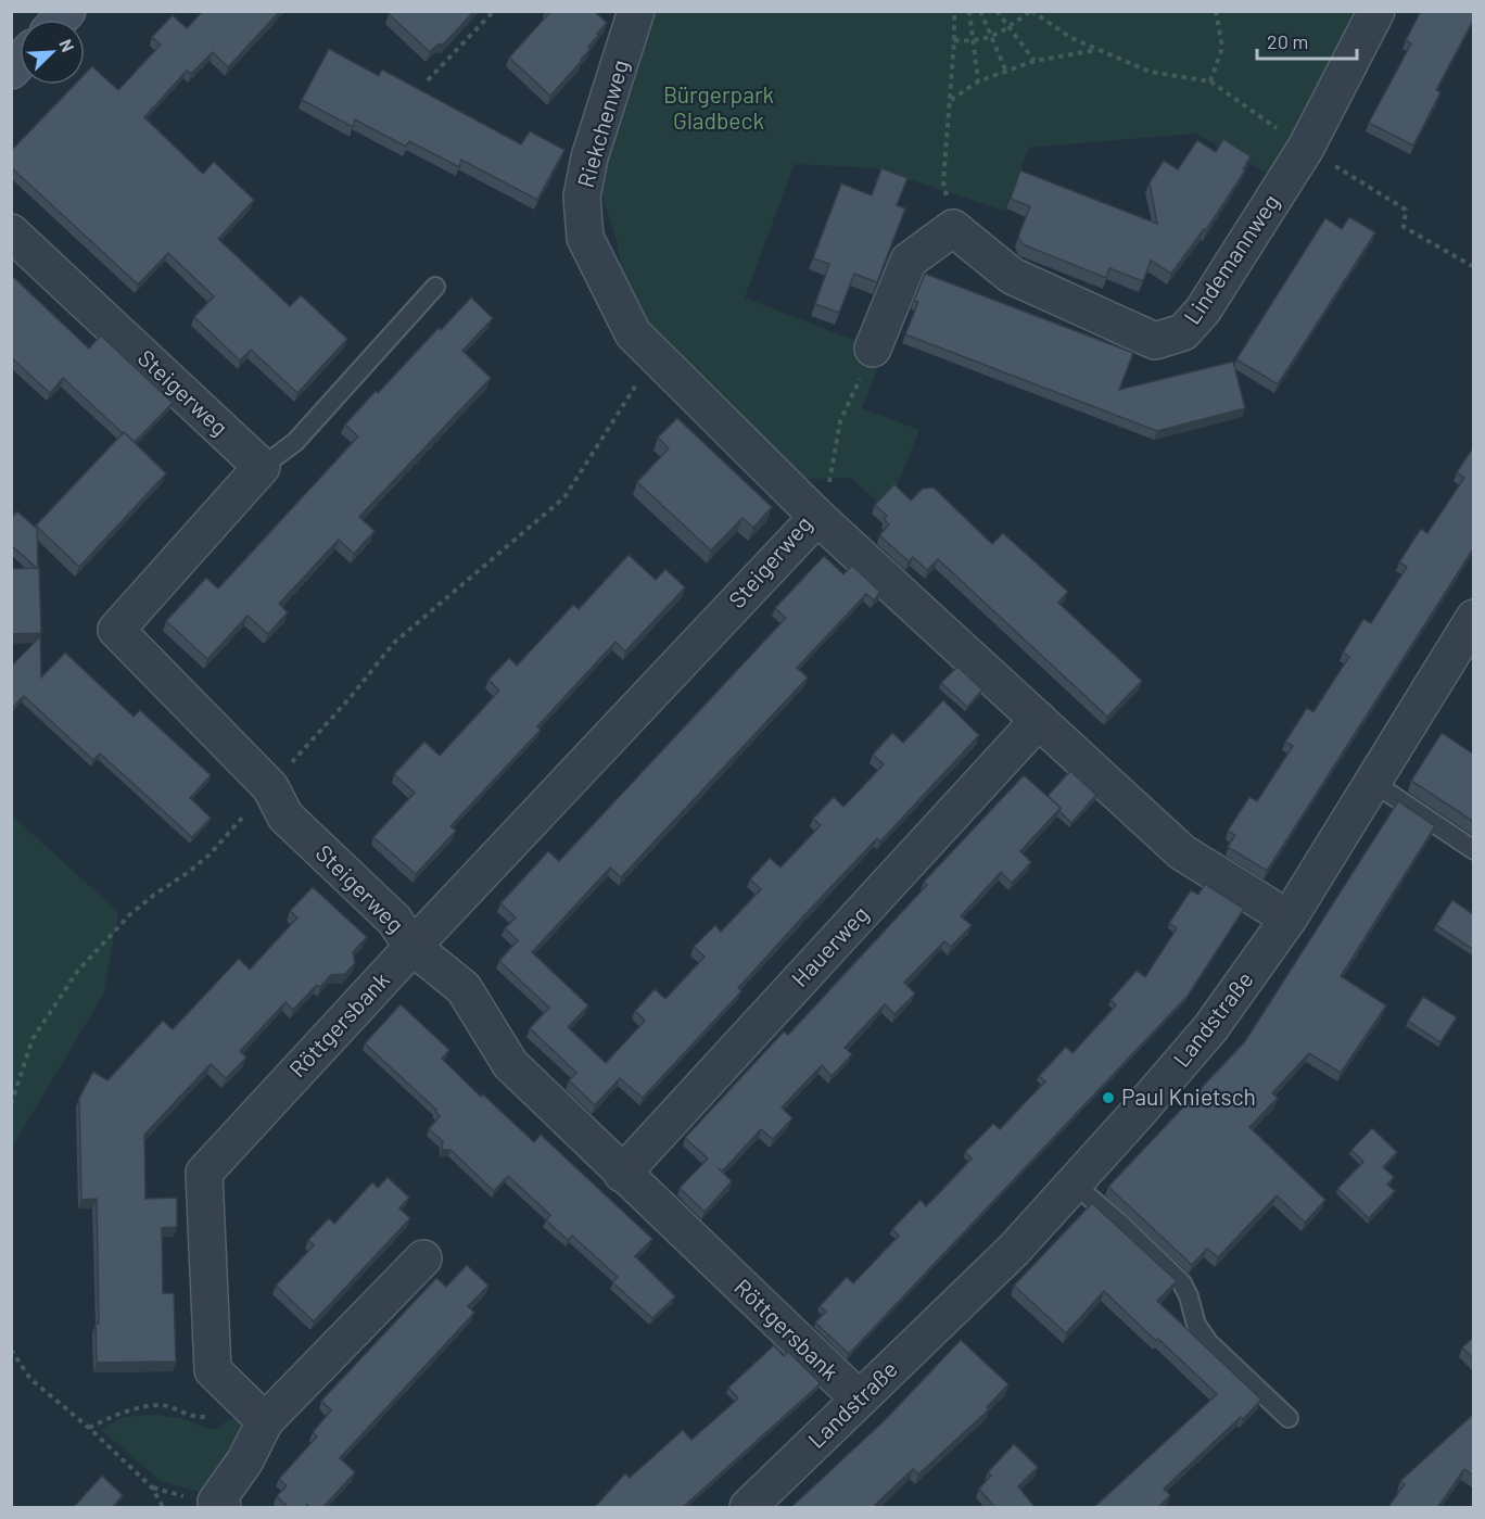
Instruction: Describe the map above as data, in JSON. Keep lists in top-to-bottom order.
{
  "streets": {
    "street": [
      "Riekchenweg",
      "Lindemannweg",
      "Steigerweg",
      "Hauerweg",
      "Landstraße",
      "Röttgersbank"
    ]
  },
  "crossings": [
    ["Riekchenweg", "Steigerweg"],
    ["Steigerweg", "Röttgersbank"],
    ["Hauerweg", "Röttgersbank"],
    ["Landstraße", "Röttgersbank"]
  ],
  "parks": ["Bürgerpark Gladbeck"],
  "places": ["Paul Knietsch"],
  "scale_bar": "20 m",
  "north": "top right"
}
